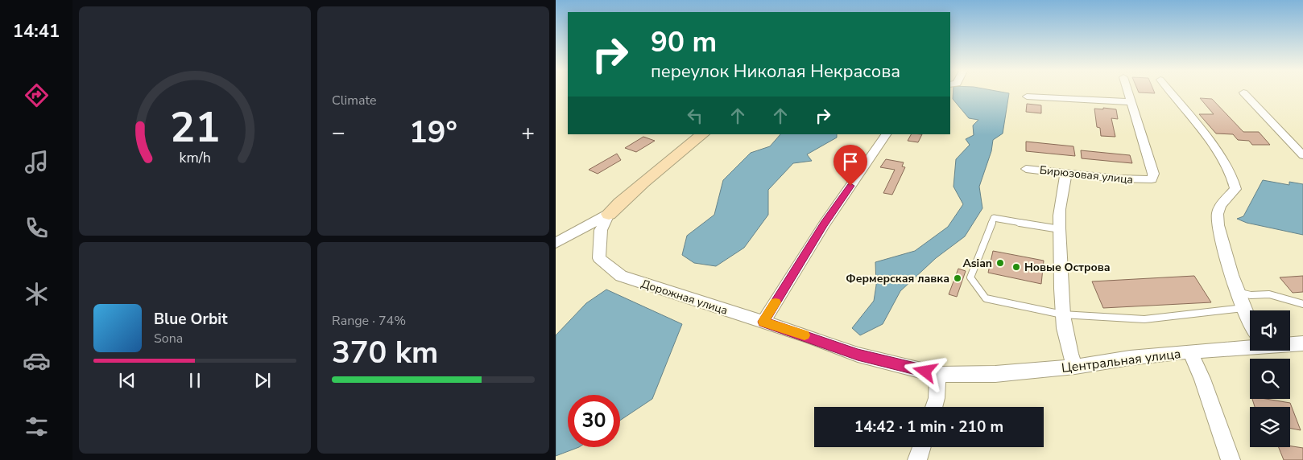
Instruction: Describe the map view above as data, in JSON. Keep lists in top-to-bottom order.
{
  "streets": {
    "street": ["Бирюзовая улица", "Дорожная улица", "Центральная улица"]
  },
  "crossings": [
    ["Дорожная улица", "Центральная улица"]
  ],
  "places": ["Asian", "Новые Острова", "Фермерская лавка"],
  "page": {
    "tabs": "14:41",
    "tile": [
      "Climate",
      ["Range · 74%", "370 km"]
    ],
    "turn": ["90 m", "переулок Николая Некрасова"],
    "heat": ["−", "19°", "+"],
    "song": ["Blue Orbit", "Sona"],
    "limit": "30",
    "trip": "14:42 · 1 min · 210 m",
    "gauge": ["21", "km/h"]
  }
}
